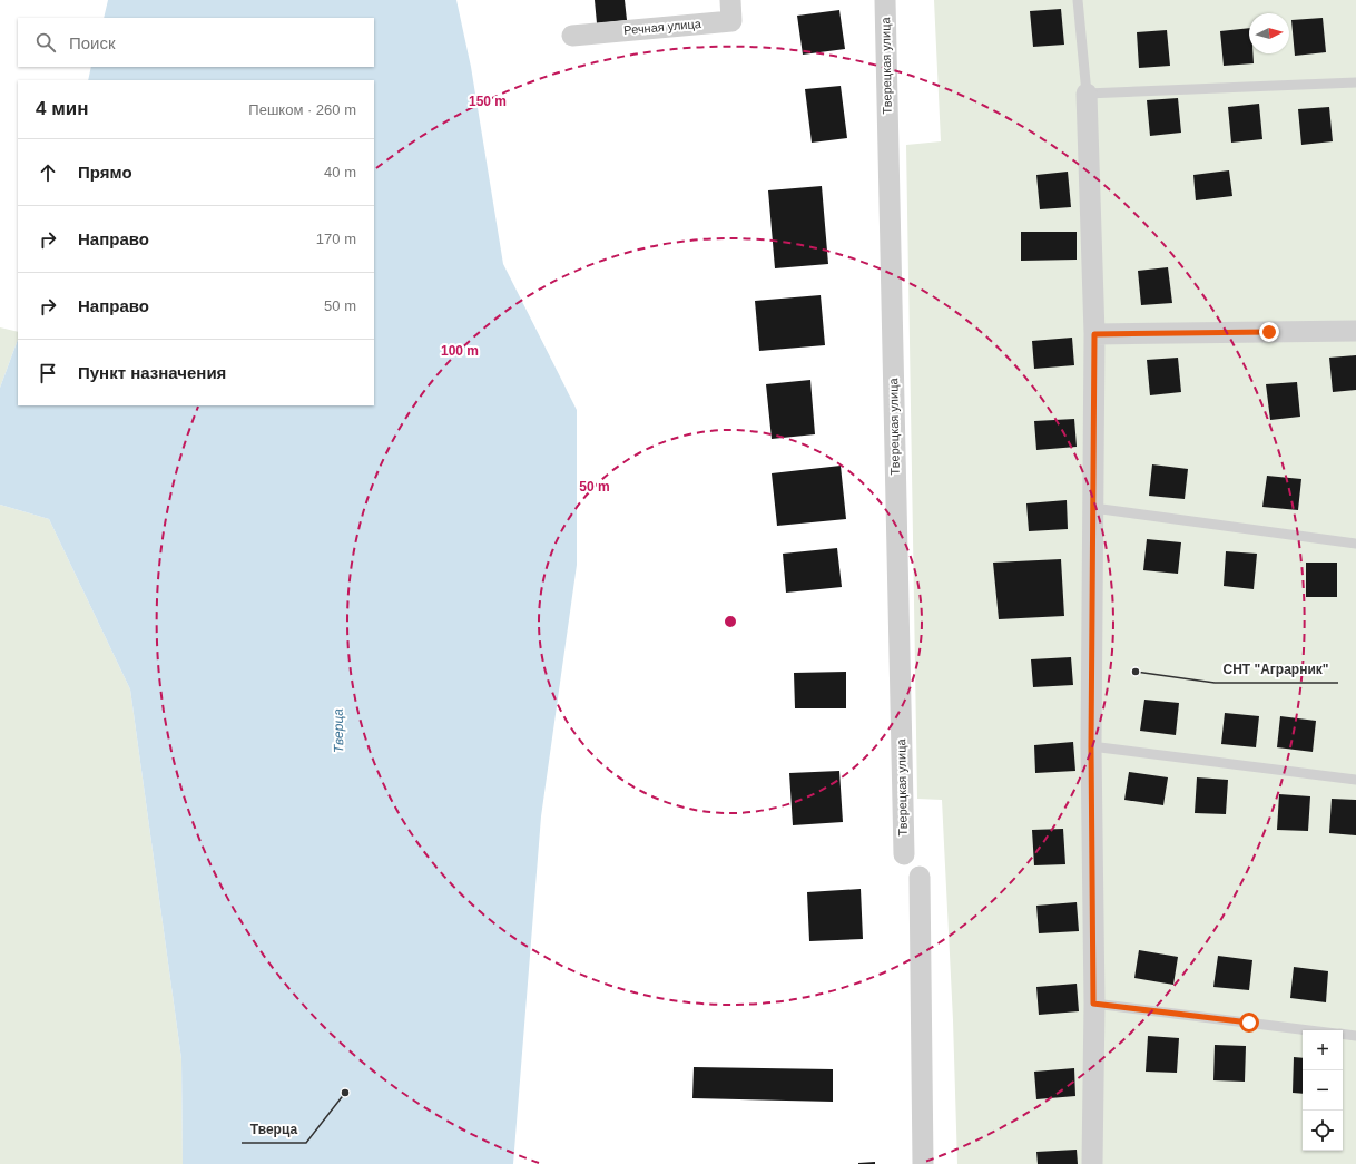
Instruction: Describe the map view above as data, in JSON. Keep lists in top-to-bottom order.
{
  "streets": {
    "street": ["Речная улица", "Тверецкая улица"]
  },
  "water": ["Тверца"],
  "places": ["СНТ \"Аграрник\"", "Тверца"],
  "north": "right",
  "page": {
    "search": "Поиск",
    "heading": ["4 мин", "Пешком · 260 m"],
    "list": [
      ["Прямо", "40 m"],
      ["Направо", "170 m"],
      ["Направо", "50 m"],
      "Пункт назначения"
    ],
    "map_buttons": ["+", "−"]
  },
  "rings": ["150 m", "100 m", "50 m"]
}
